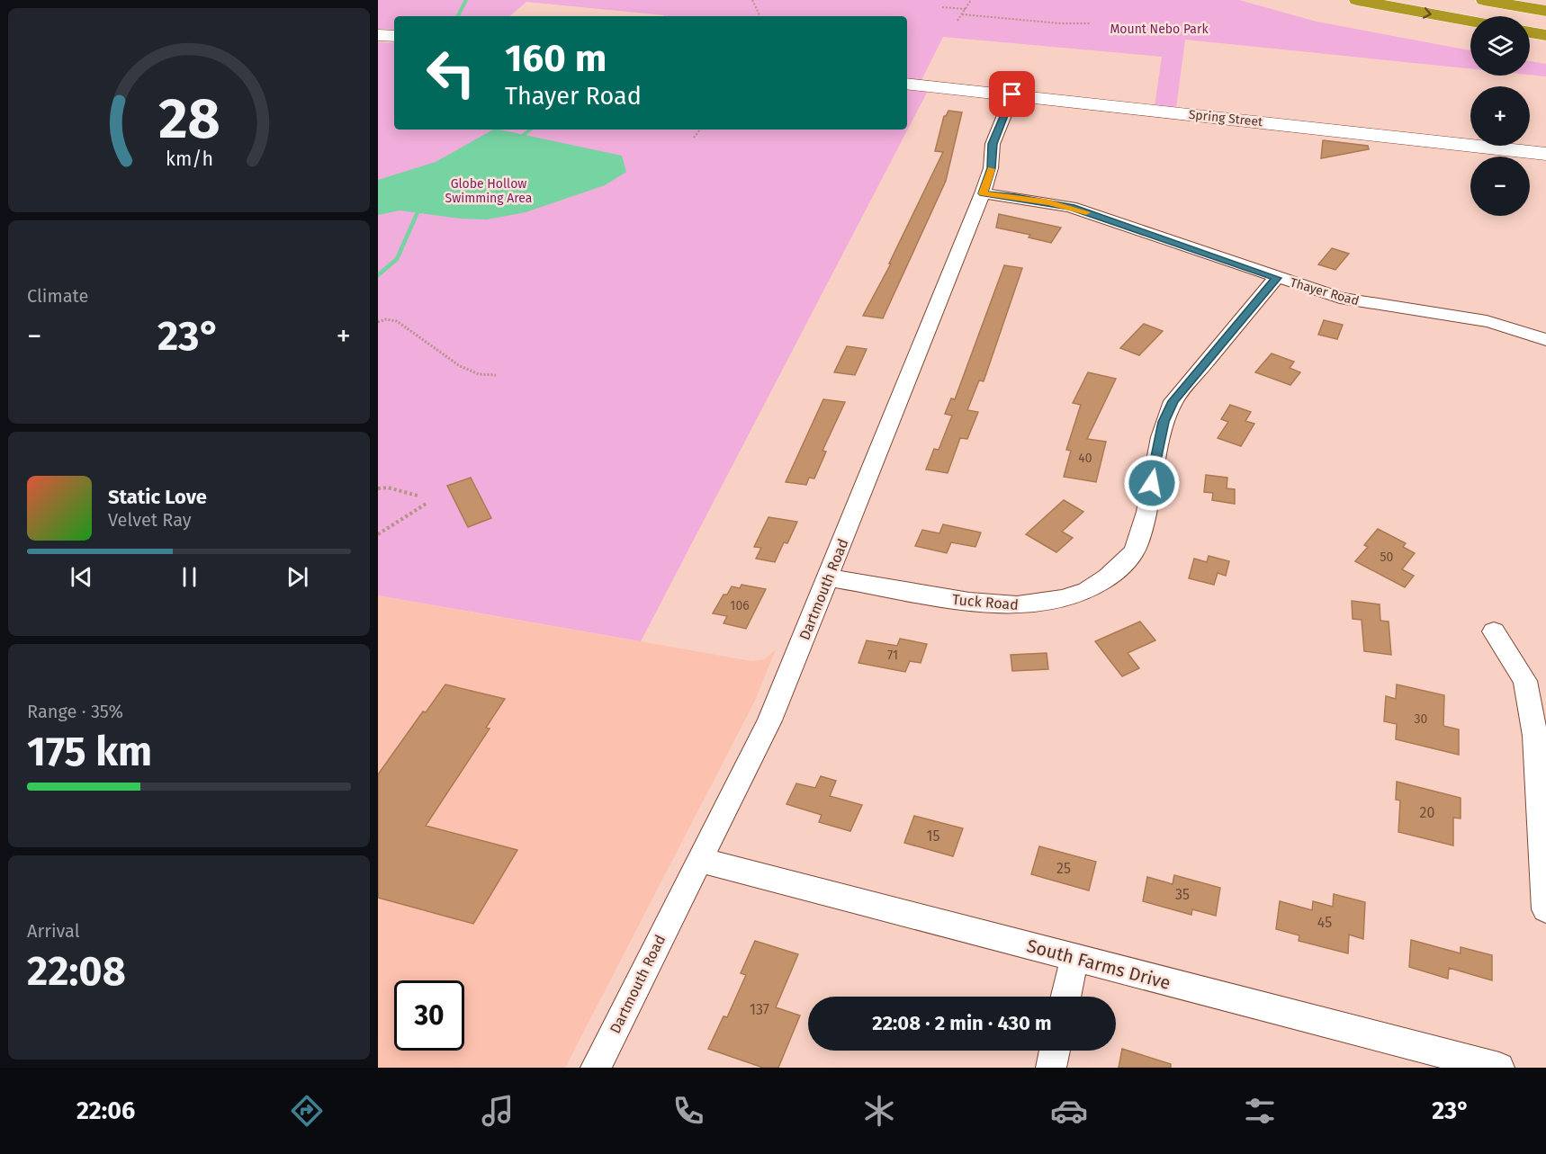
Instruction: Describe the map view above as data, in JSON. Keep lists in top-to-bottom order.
{
  "streets": {
    "street": [
      "Spring Street",
      "Thayer Road",
      "Dartmouth Road",
      "Tuck Road",
      "South Farms Drive"
    ]
  },
  "crossings": [
    ["Spring Street", "Dartmouth Road"],
    ["Thayer Road", "Dartmouth Road"],
    ["Thayer Road", "Tuck Road"],
    ["Dartmouth Road", "Tuck Road"],
    ["Dartmouth Road", "South Farms Drive"]
  ],
  "parks": ["Mount Nebo Park", "Globe Hollow Swimming Area"],
  "house_numbers": [
    "40",
    "50",
    "106",
    "71",
    "30",
    "20",
    "15",
    "25",
    "35",
    "45",
    "137"
  ],
  "page": {
    "map_buttons": ["+", "−"],
    "turn": ["160 m", "Thayer Road"],
    "tile": [
      "Climate",
      ["Range · 35%", "175 km"],
      ["Arrival", "22:08"]
    ],
    "heat": ["−", "23°", "+"],
    "song": ["Static Love", "Velvet Ray"],
    "limit": "30",
    "trip": "22:08 · 2 min · 430 m",
    "tabs": ["22:06", "23°"],
    "gauge": ["28", "km/h"]
  }
}
